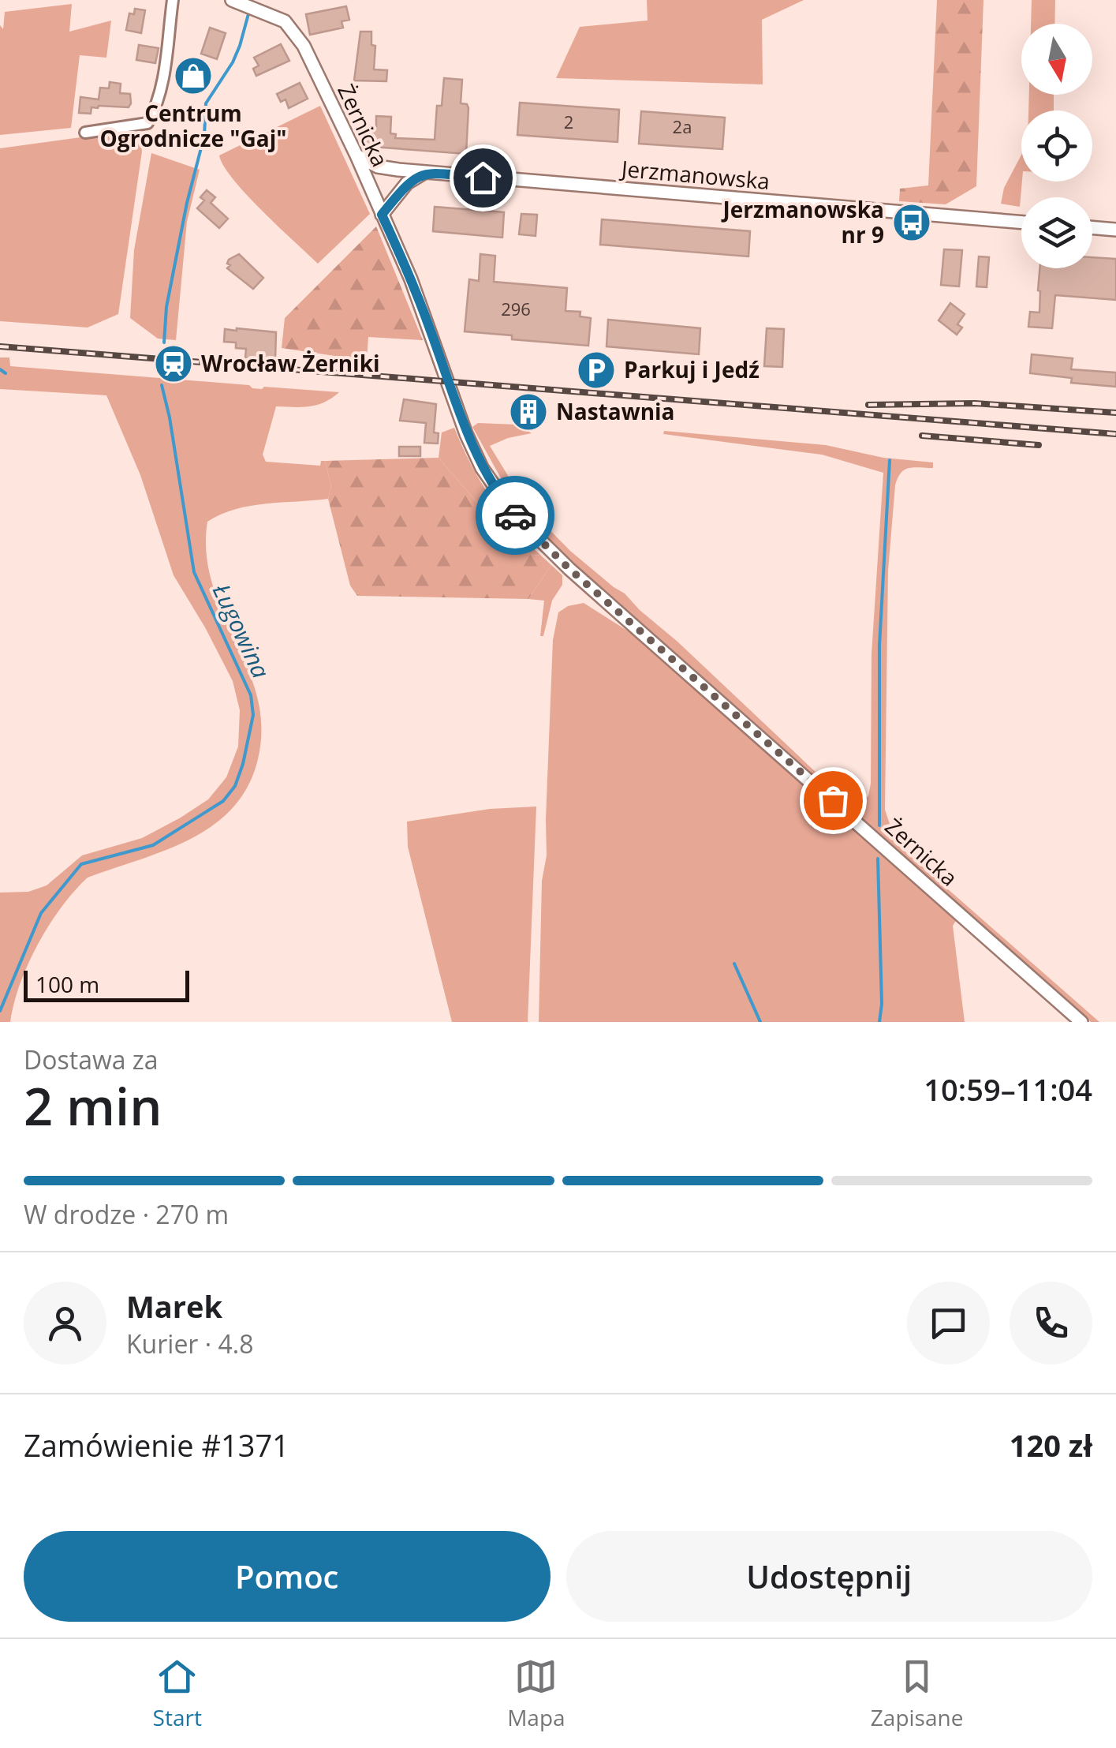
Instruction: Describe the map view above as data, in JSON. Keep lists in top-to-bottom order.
{
  "streets": {
    "street": ["Żernicka", "Jerzmanowska"]
  },
  "crossings": [
    ["Żernicka", "Jerzmanowska"]
  ],
  "water": ["Ługowina"],
  "places": {
    "shop": ["Centrum Ogrodnicze \"Gaj\""],
    "bus stop": ["Jerzmanowska nr 9"],
    "station": ["Wrocław Żerniki"],
    "parking": ["Parkuj i Jedź"],
    "building": ["Nastawnia"]
  },
  "house_numbers": ["2", "2a", "296"],
  "scale_bar": "100 m",
  "north": "bottom",
  "page": {
    "scale": "100 m",
    "heading": ["2 min", "Dostawa za", "10:59–11:04"],
    "panel": [
      "Marek",
      "Kurier · 4.8",
      "Zamówienie #1371",
      "120 zł"
    ],
    "bar": "W drodze · 270 m",
    "buttons": ["Pomoc", "Udostępnij"],
    "tabs": ["Start", "Mapa", "Zapisane"]
  }
}
